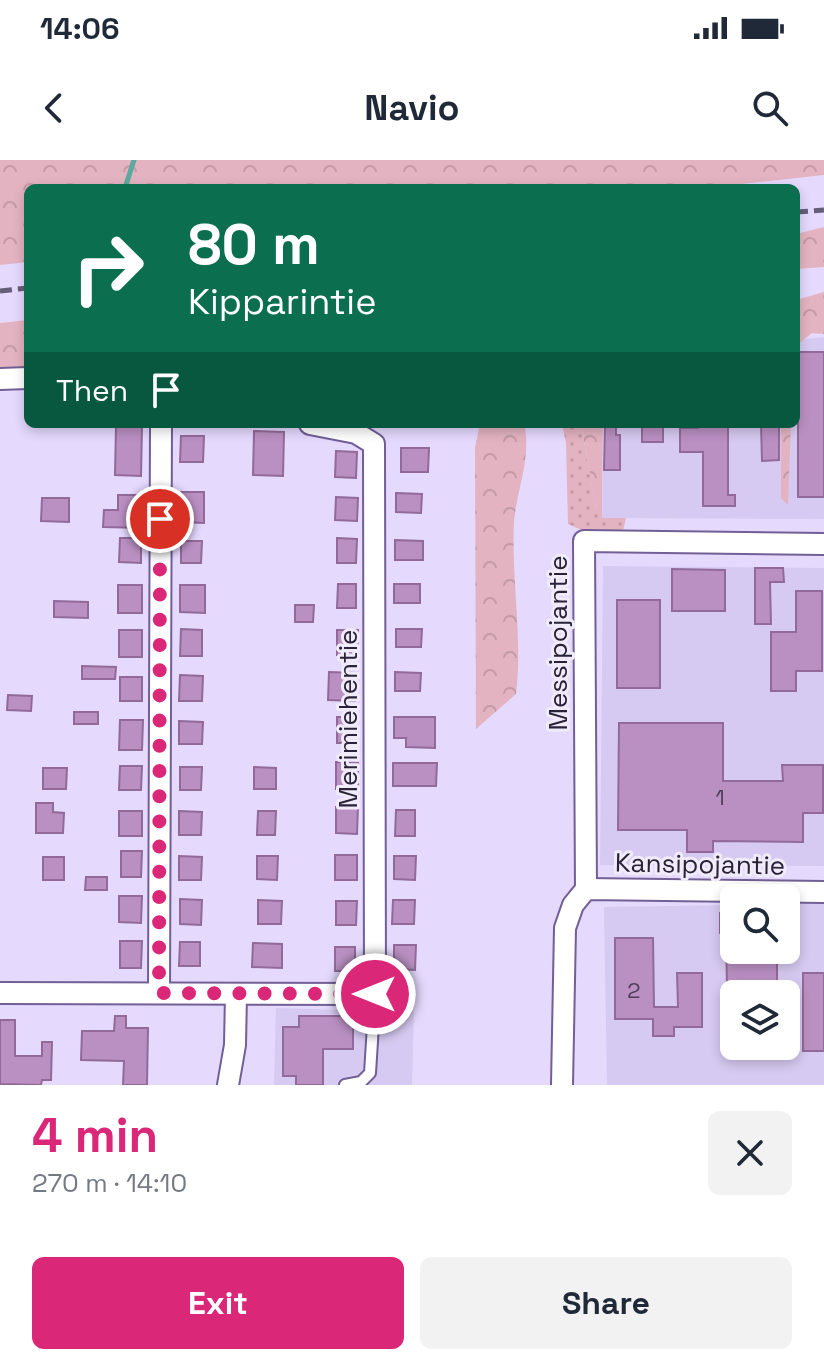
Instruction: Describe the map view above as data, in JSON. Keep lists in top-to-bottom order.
{
  "streets": {
    "street": ["Messipojantie", "Merimiehentie", "Kansipojantie"]
  },
  "crossings": [
    ["Messipojantie", "Kansipojantie"]
  ],
  "house_numbers": ["1", "2"],
  "page": {
    "status": "14:06",
    "header": "Navio",
    "turn": ["80 m", "Kipparintie"],
    "then": "Then",
    "heading": ["4 min", "270 m · 14:10"],
    "buttons": ["Exit", "Share"]
  }
}
